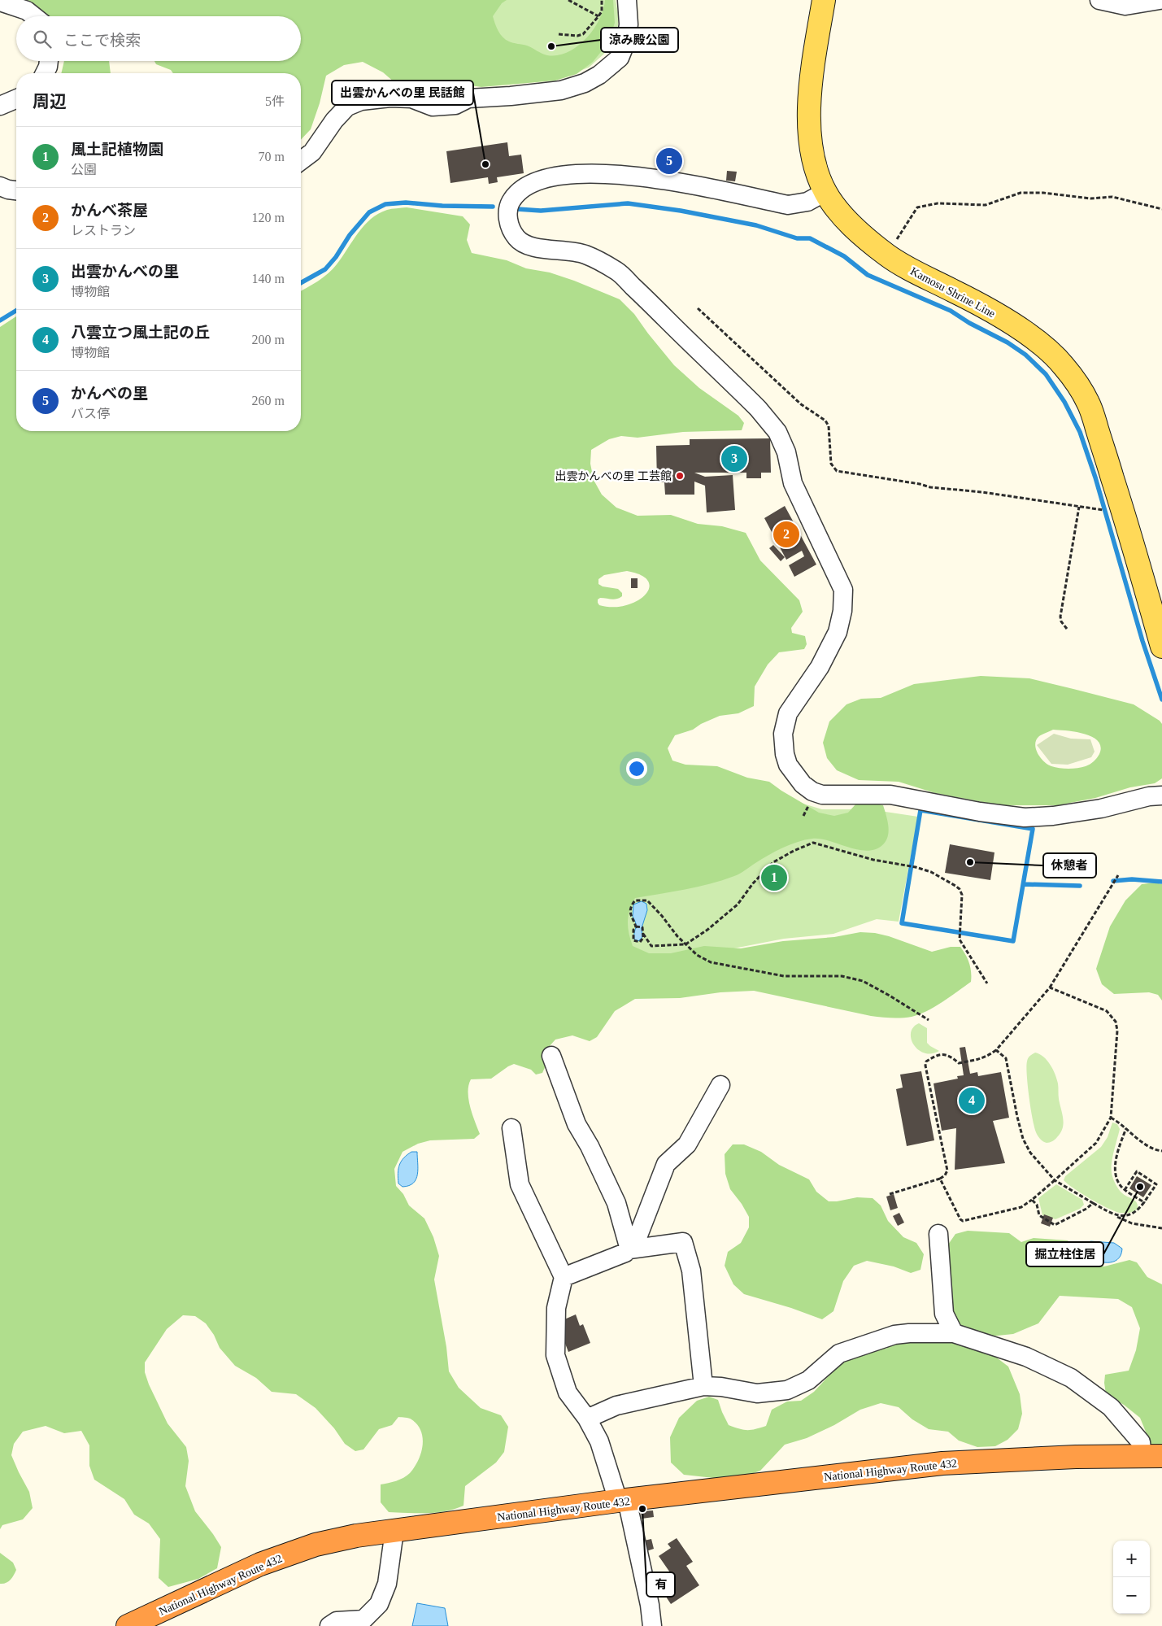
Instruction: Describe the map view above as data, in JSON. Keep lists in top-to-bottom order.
{
  "streets": {
    "highway": ["National Highway Route 432"],
    "main road": ["Kamosu Shrine Line"]
  },
  "places": [
    "涼み殿公園",
    "出雲かんべの里 民話館",
    "出雲かんべの里 工芸館",
    "休憩者",
    "掘立柱住居",
    "有"
  ],
  "page": {
    "search": "ここで検索",
    "heading": ["周辺", "5件"],
    "list": [
      {
        "mark": "1",
        "name": "風土記植物園",
        "note": "公園",
        "value": "70 m"
      },
      {
        "mark": "2",
        "name": "かんべ茶屋",
        "note": "レストラン",
        "value": "120 m"
      },
      {
        "mark": "3",
        "name": "出雲かんべの里",
        "note": "博物館",
        "value": "140 m"
      },
      {
        "mark": "4",
        "name": "八雲立つ風土記の丘",
        "note": "博物館",
        "value": "200 m"
      },
      {
        "mark": "5",
        "name": "かんべの里",
        "note": "バス停",
        "value": "260 m"
      }
    ],
    "pins": [
      "5",
      "3",
      "2",
      "1",
      "4"
    ],
    "map_buttons": ["+", "−"]
  }
}
